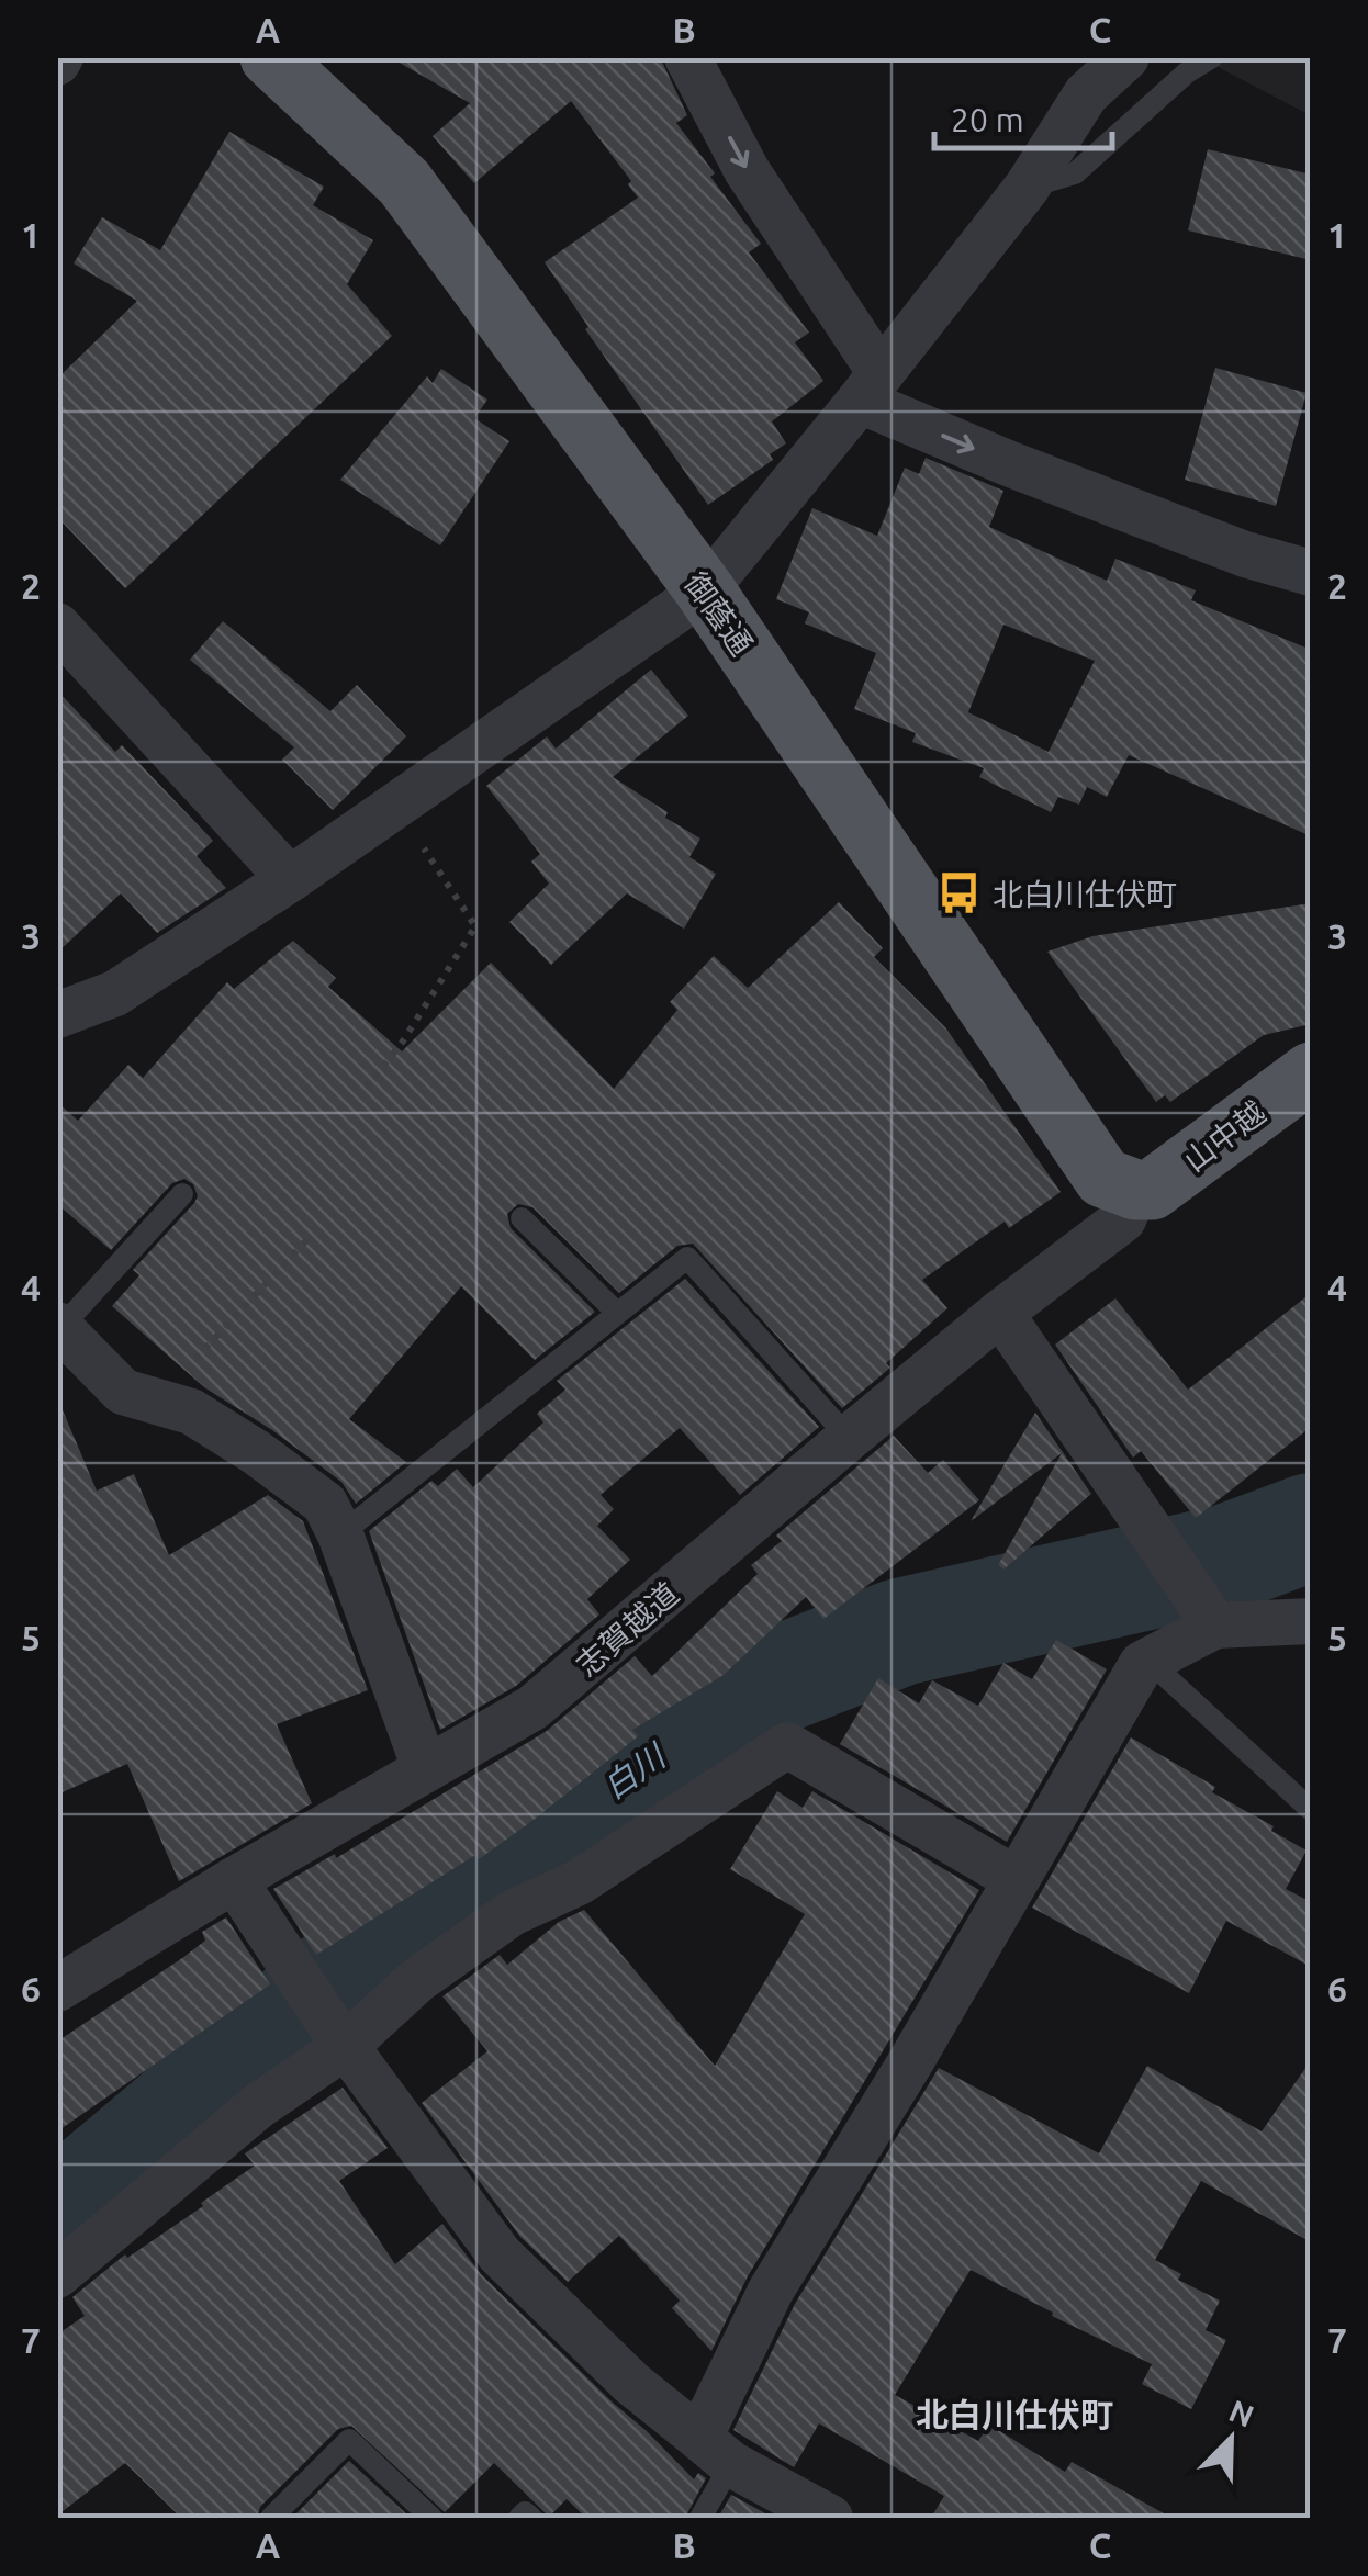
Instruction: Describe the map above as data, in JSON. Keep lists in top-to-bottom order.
{
  "streets": {
    "main road": ["御蔭通", "山中越"],
    "street": ["志賀越道"]
  },
  "crossings": [
    ["御蔭通", "山中越"],
    ["御蔭通", "志賀越道"],
    ["山中越", "志賀越道"]
  ],
  "districts": ["北白川仕伏町"],
  "water": ["白川"],
  "places": {
    "bus stop": ["北白川仕伏町"]
  },
  "scale_bar": "20 m",
  "north": "top right",
  "grid": {
    "columns": ["A", "B", "C"],
    "rows": [
      "1",
      "2",
      "3",
      "4",
      "5",
      "6",
      "7"
    ]
  }
}
